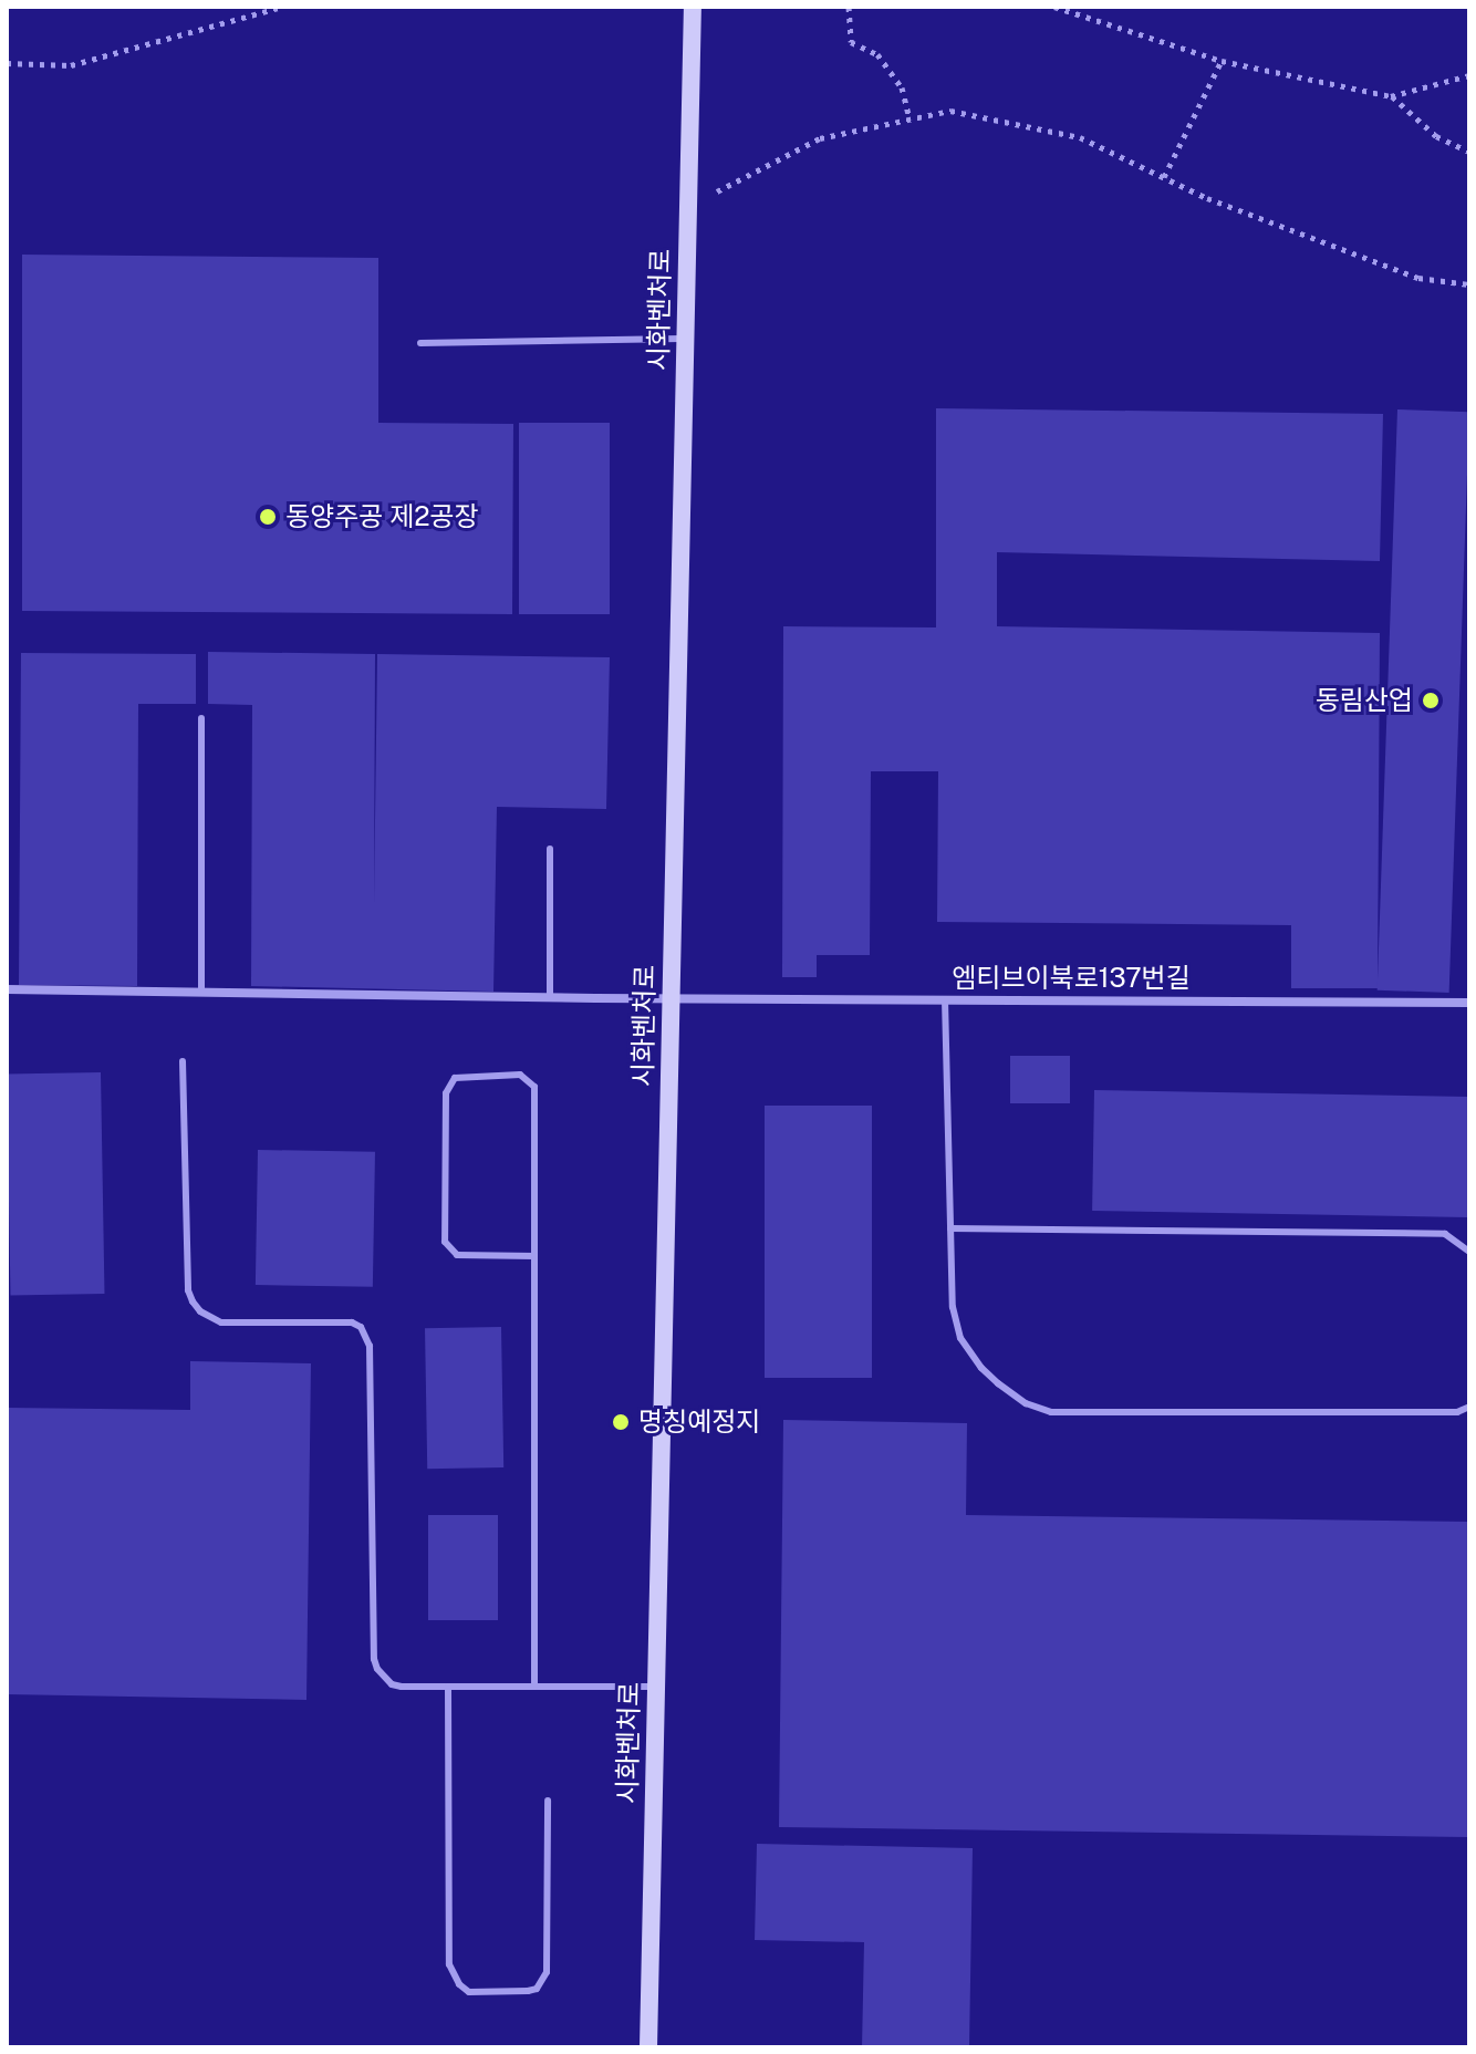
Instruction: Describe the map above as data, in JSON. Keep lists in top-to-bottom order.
{
  "streets": {
    "street": ["시화벤처로", "엠티브이북로137번길"]
  },
  "crossings": [
    ["시화벤처로", "엠티브이북로137번길"]
  ],
  "places": ["동양주공 제2공장", "동림산업", "명칭예정지"]
}
